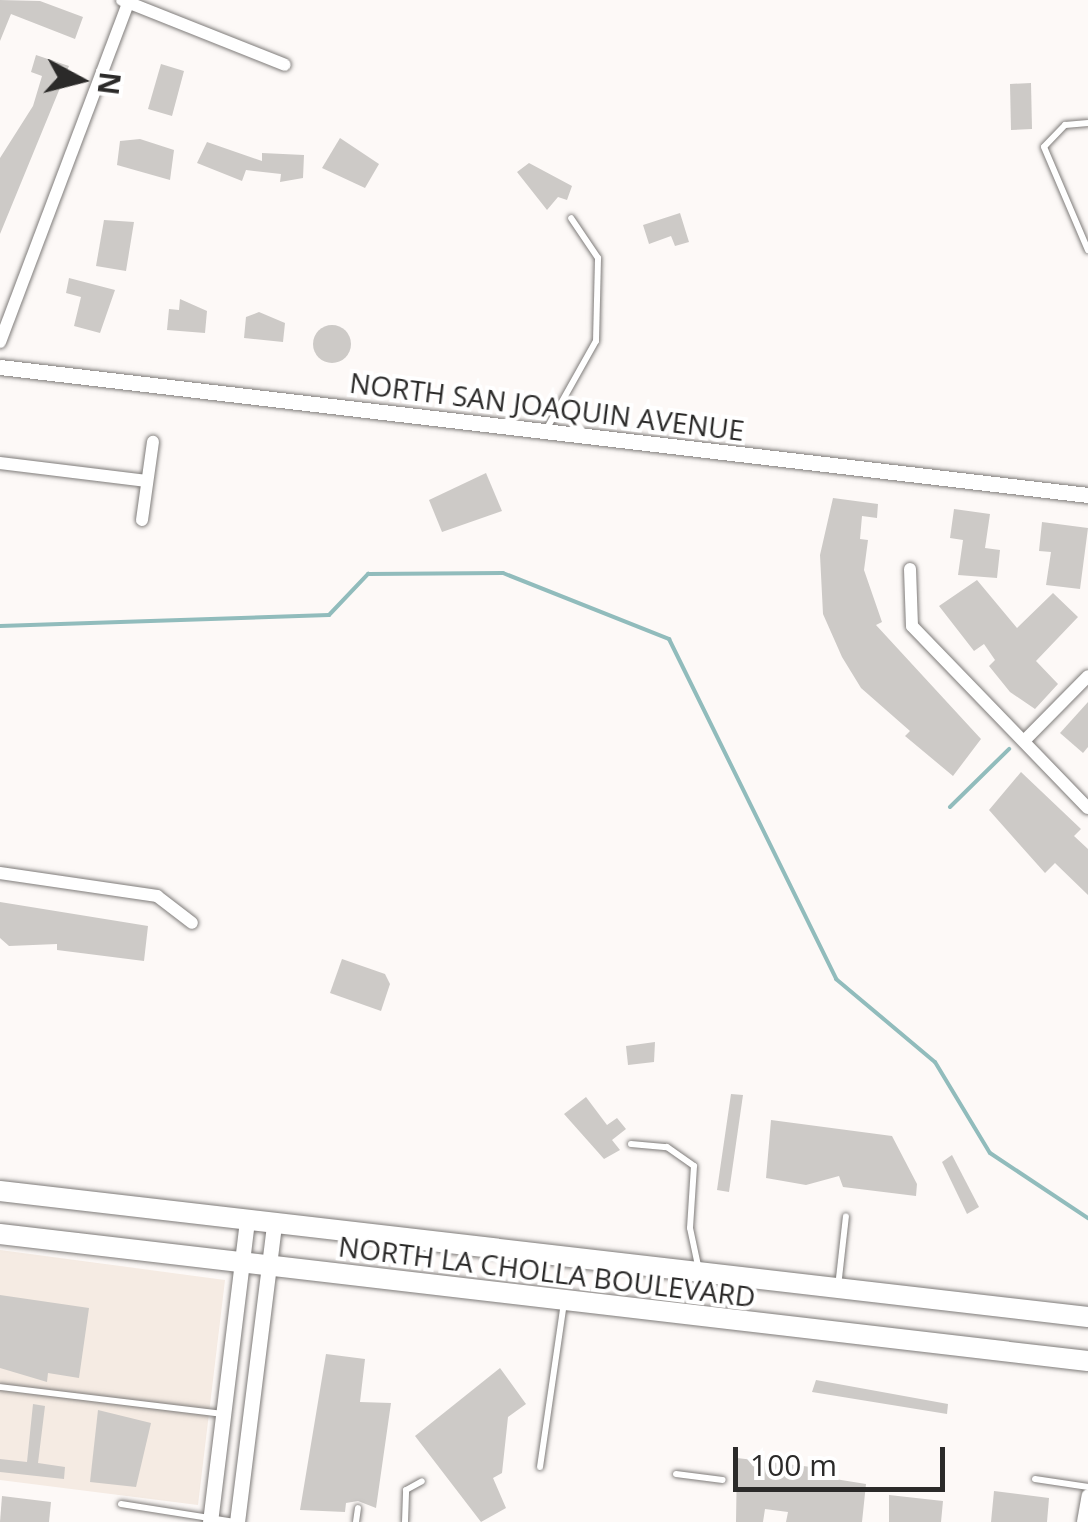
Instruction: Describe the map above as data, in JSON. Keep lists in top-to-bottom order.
{
  "streets": {
    "main road": ["NORTH LA CHOLLA BOULEVARD"],
    "street": ["NORTH SAN JOAQUIN AVENUE"]
  },
  "scale_bar": "100 m",
  "north": "right"
}
